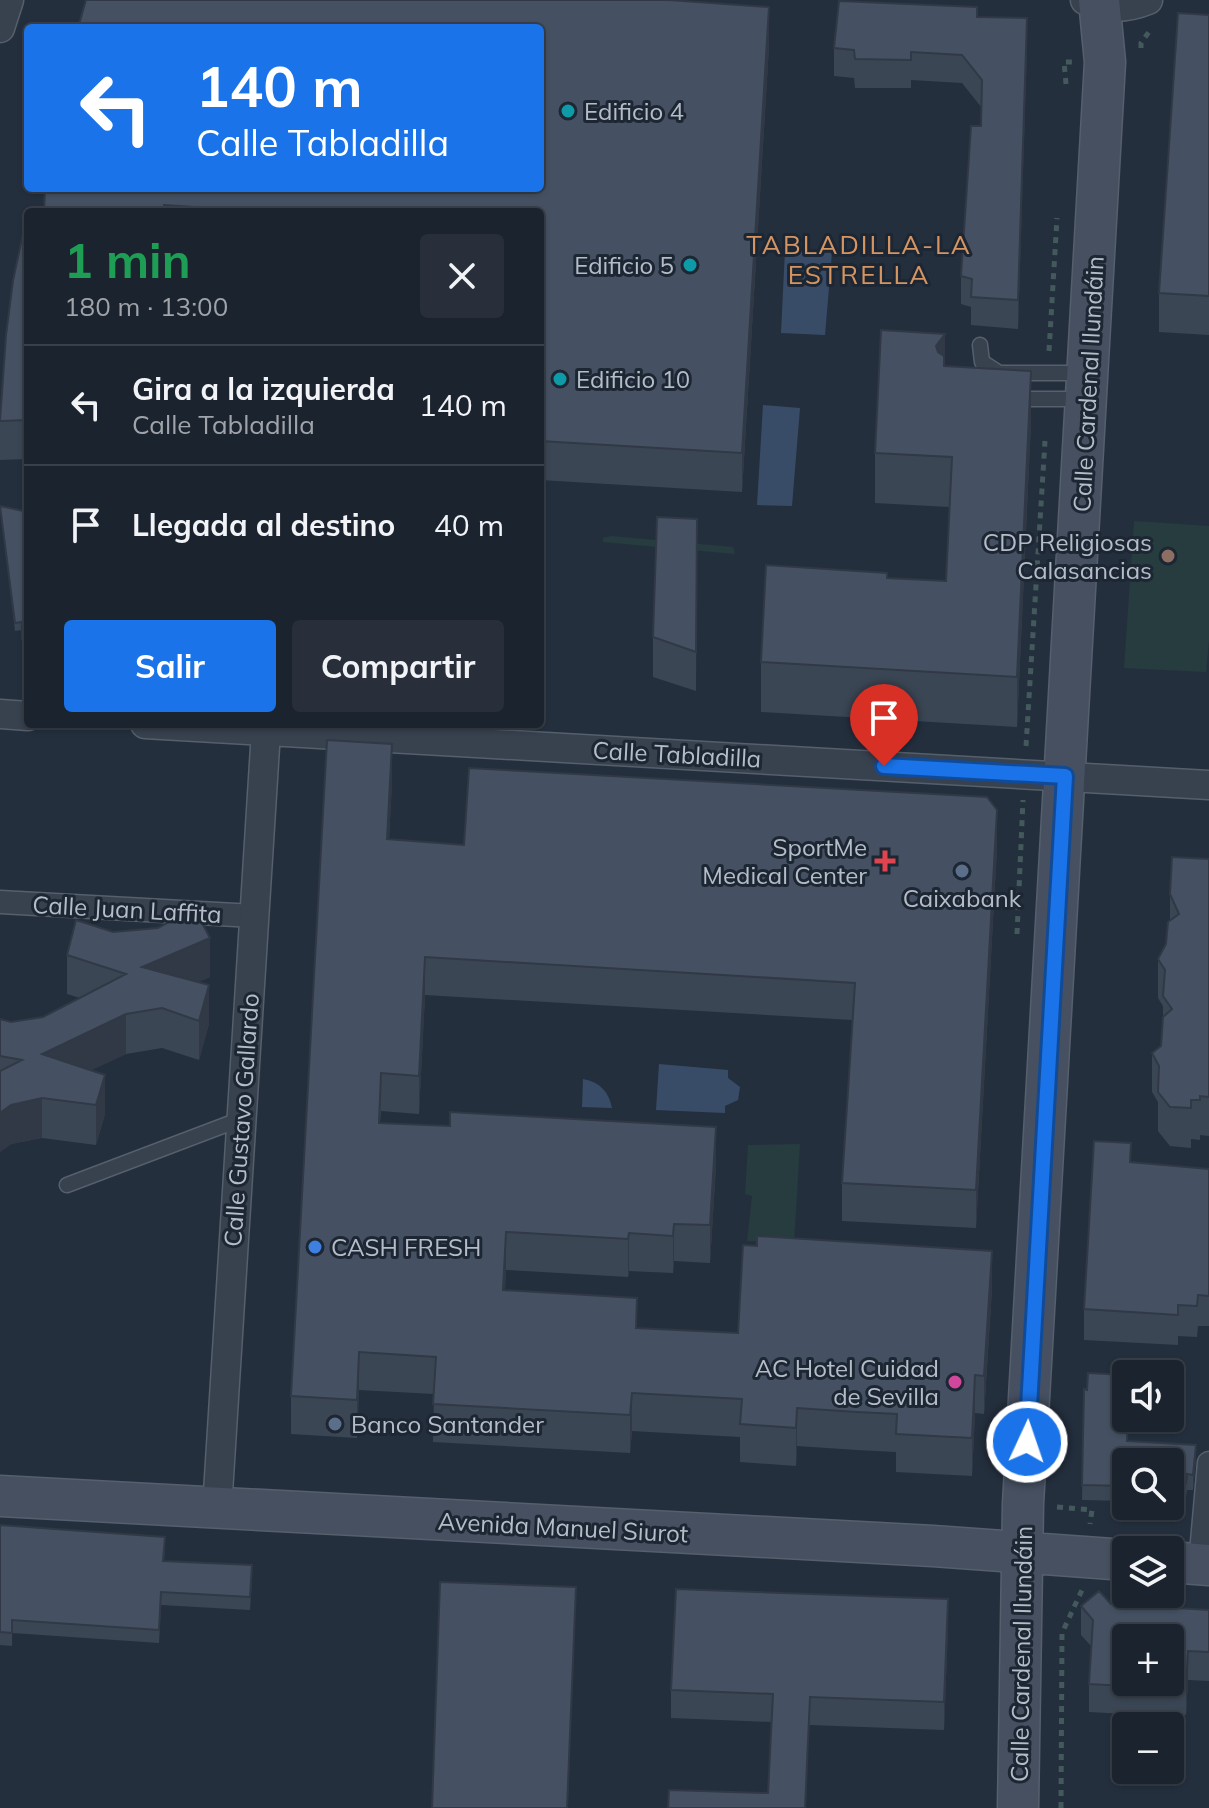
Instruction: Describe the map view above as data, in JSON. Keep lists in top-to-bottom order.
{
  "streets": {
    "main road": ["Calle Cardenal Ilundáin", "Avenida Manuel Siurot"],
    "street": ["Calle Tabladilla", "Calle Juan Laffita", "Calle Gustavo Gallardo"]
  },
  "crossings": [
    ["Calle Cardenal Ilundáin", "Calle Tabladilla"],
    ["Calle Cardenal Ilundáin", "Avenida Manuel Siurot"],
    ["Calle Tabladilla", "Calle Gustavo Gallardo"],
    ["Calle Juan Laffita", "Calle Gustavo Gallardo"],
    ["Calle Gustavo Gallardo", "Avenida Manuel Siurot"]
  ],
  "districts": ["TABLADILLA-LA ESTRELLA"],
  "places": {
    "other": [
      "Edificio 4",
      "Edificio 5",
      "Edificio 10",
      "CDP Religiosas Calasancias",
      "Caixabank",
      "CASH FRESH",
      "AC Hotel Cuidad de Sevilla",
      "Banco Santander"
    ],
    "health": ["SportMe Medical Center"]
  },
  "page": {
    "turn": ["140 m", "Calle Tabladilla"],
    "heading": ["1 min", "180 m · 13:00"],
    "list": [
      {
        "name": "Gira a la izquierda",
        "note": "Calle Tabladilla",
        "value": "140 m"
      },
      {
        "name": "Llegada al destino",
        "value": "40 m"
      }
    ],
    "buttons": ["Salir", "Compartir"],
    "map_buttons": ["+", "−"]
  }
}
